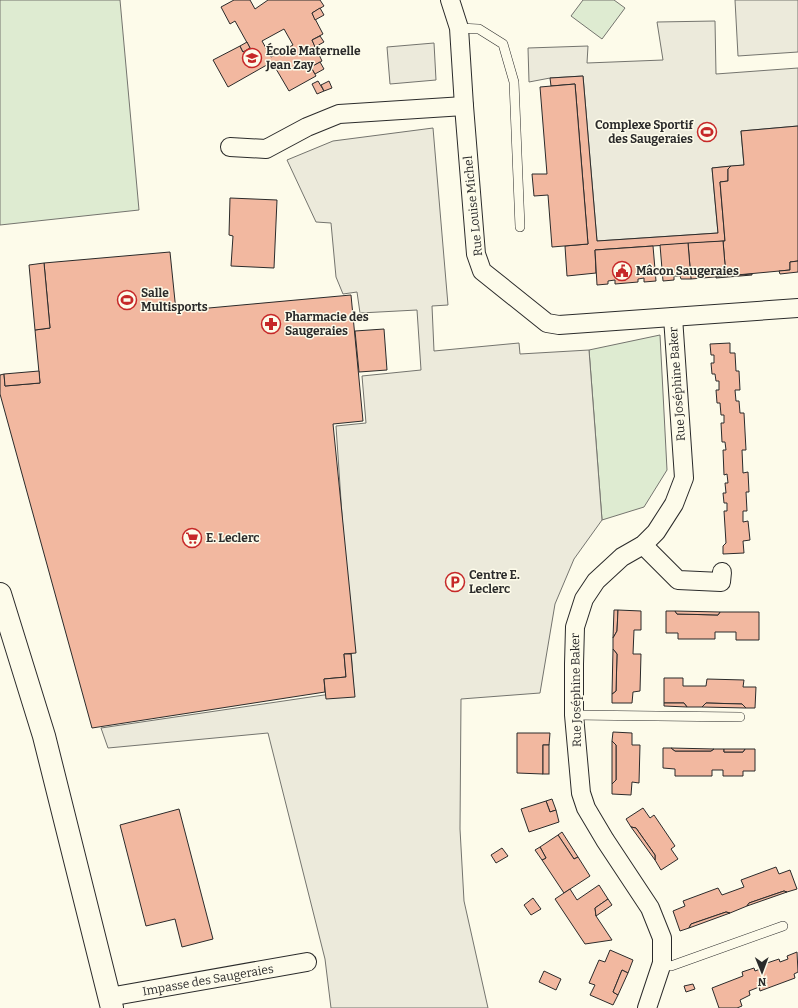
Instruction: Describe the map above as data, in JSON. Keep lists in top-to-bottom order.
{
  "streets": {
    "street": ["Rue Louise Michel", "Rue Joséphine Baker", "Impasse des Saugeraies"]
  },
  "crossings": [
    ["Rue Louise Michel", "Rue Joséphine Baker"]
  ],
  "places": {
    "school or university": ["École Maternelle Jean Zay"],
    "sports": ["Complexe Sportif des Saugeraies", "Salle Multisports"],
    "public building": ["Mâcon Saugeraies"],
    "pharmacy": ["Pharmacie des Saugeraies"],
    "supermarket": ["E. Leclerc"],
    "parking": ["Centre E. Leclerc"]
  },
  "north": "bottom"
}
